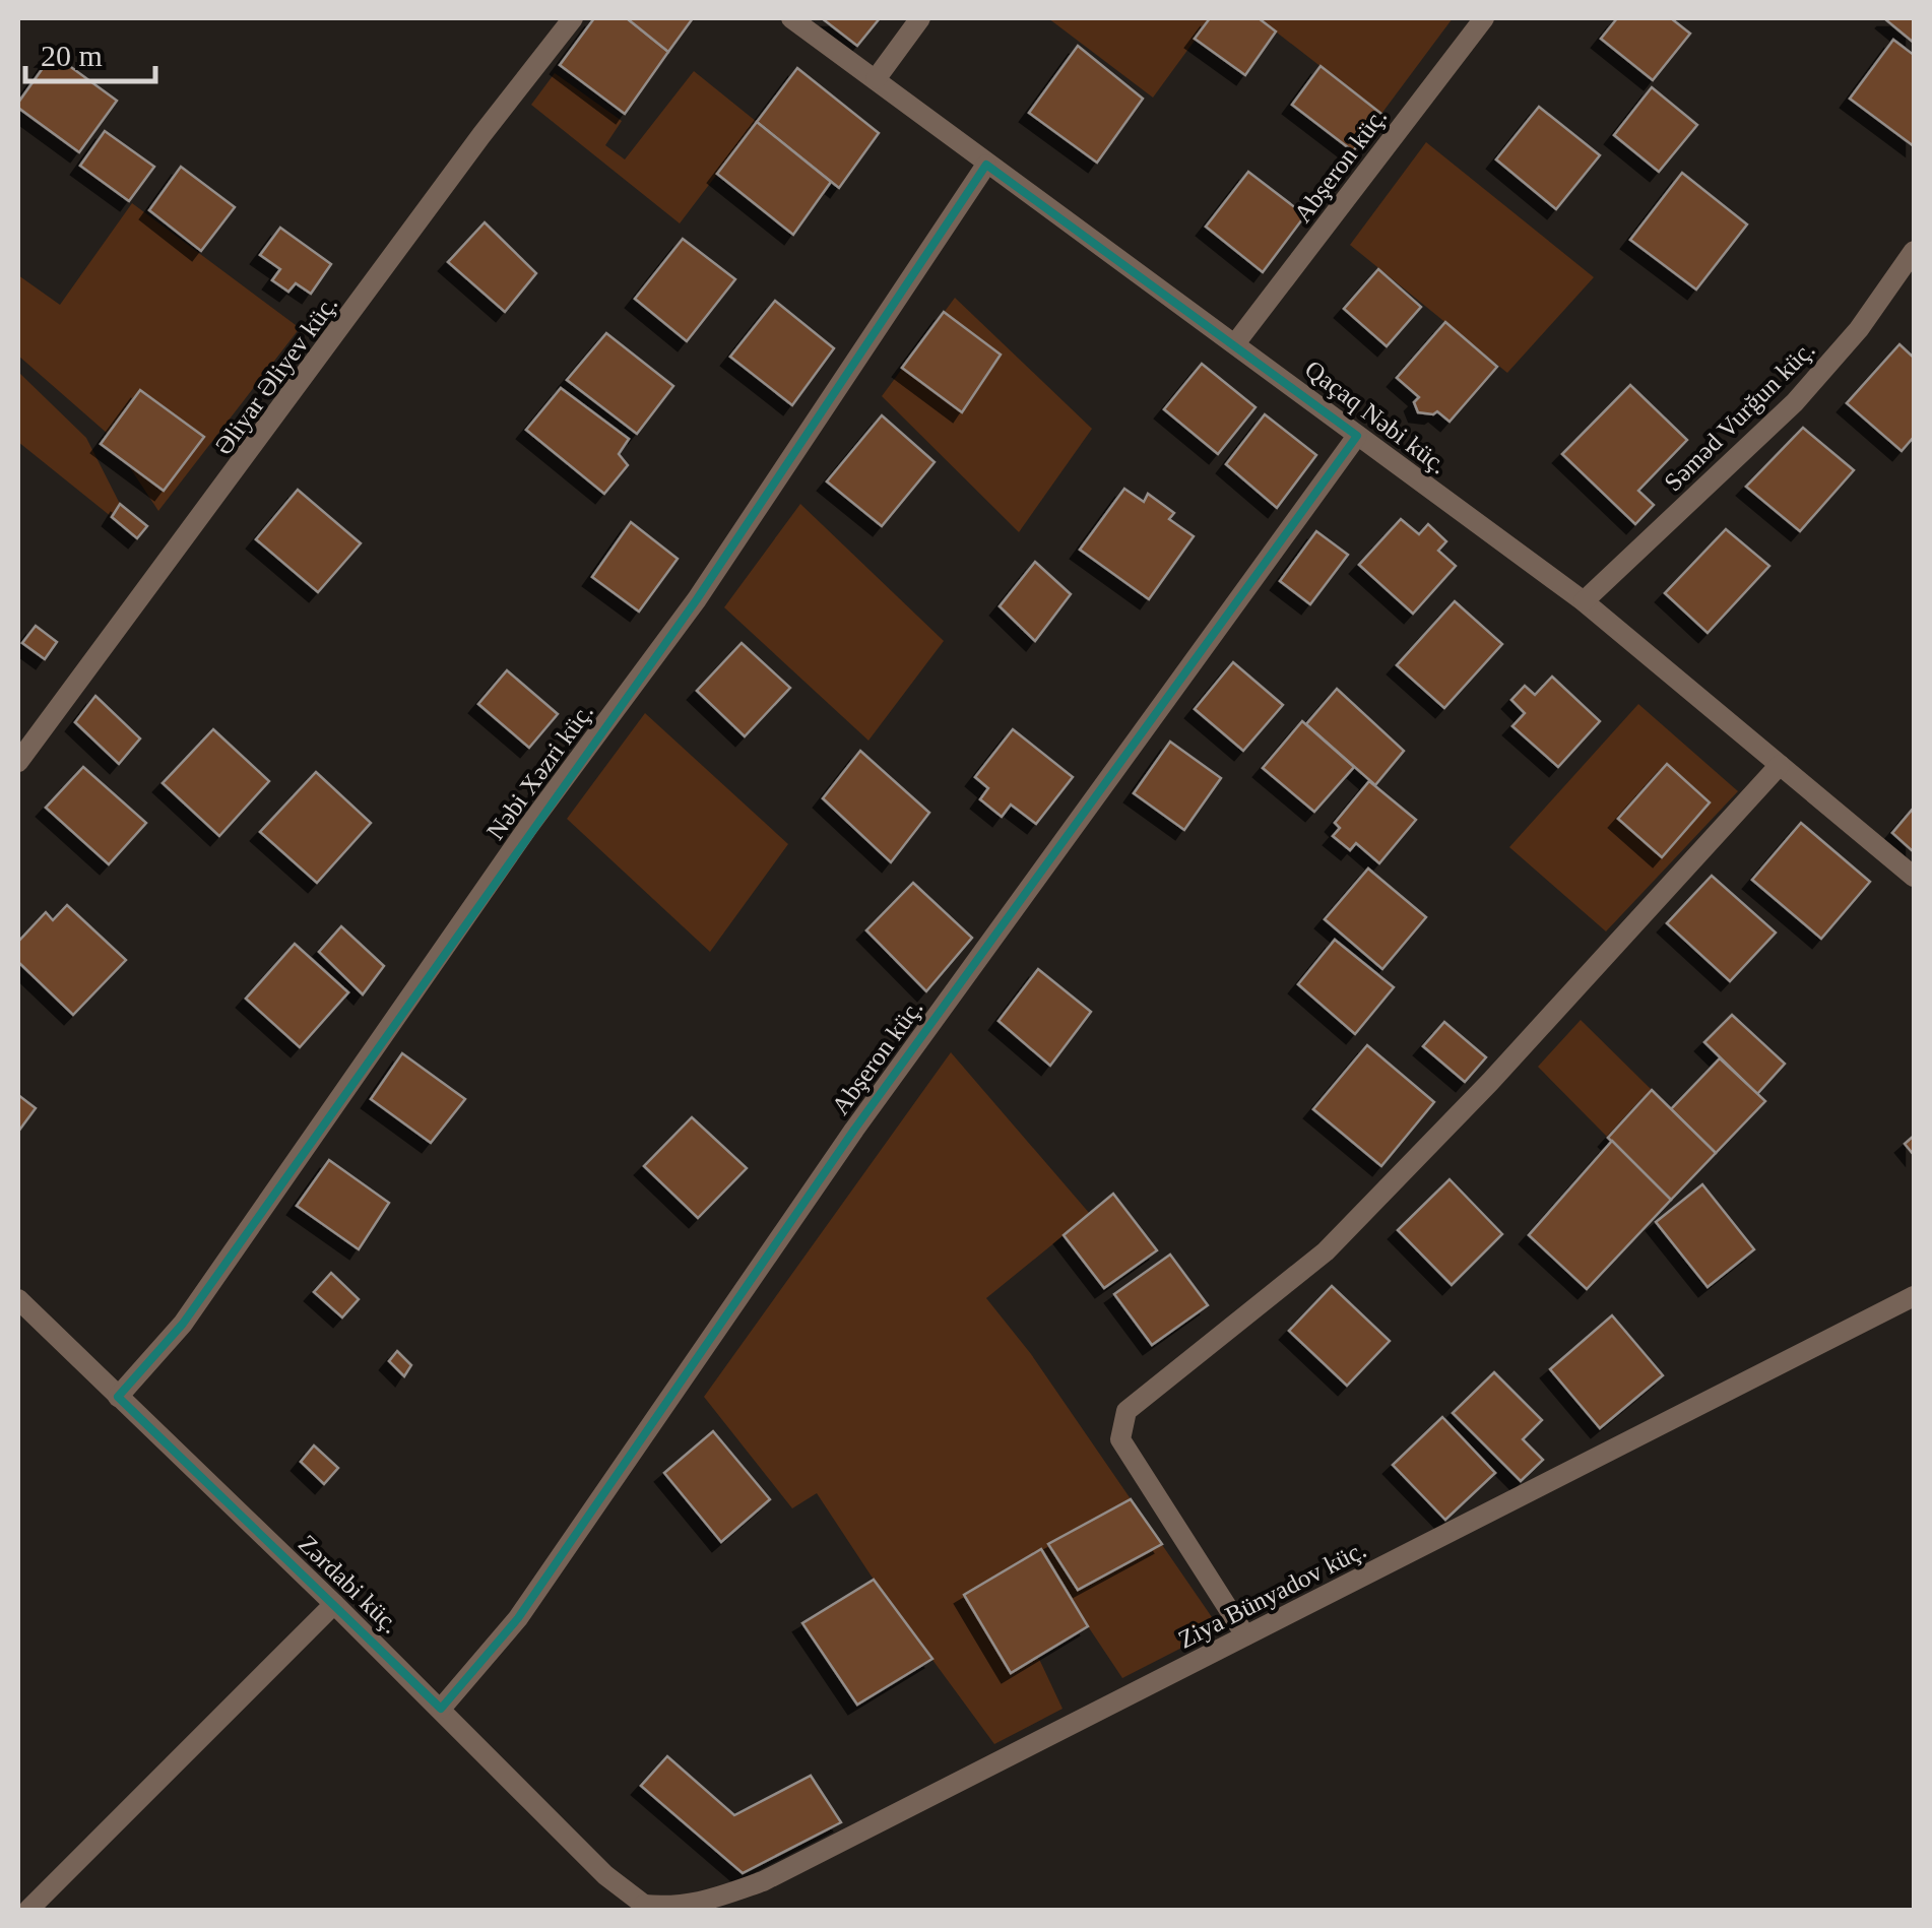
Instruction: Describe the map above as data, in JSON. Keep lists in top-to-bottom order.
{
  "streets": {
    "street": [
      "Abşeron küç.",
      "Əliyar Əliyev küç.",
      "Səməd Vurğun küç.",
      "Qaçaq Nəbi küç.",
      "Nəbi Xəzri küç.",
      "Zərdabi küç.",
      "Ziya Bünyadov küç."
    ]
  },
  "crossings": [
    ["Abşeron küç.", "Qaçaq Nəbi küç."],
    ["Abşeron küç.", "Zərdabi küç."],
    ["Səməd Vurğun küç.", "Qaçaq Nəbi küç."],
    ["Qaçaq Nəbi küç.", "Nəbi Xəzri küç."],
    ["Nəbi Xəzri küç.", "Zərdabi küç."],
    ["Zərdabi küç.", "Ziya Bünyadov küç."]
  ],
  "scale_bar": "20 m"
}
